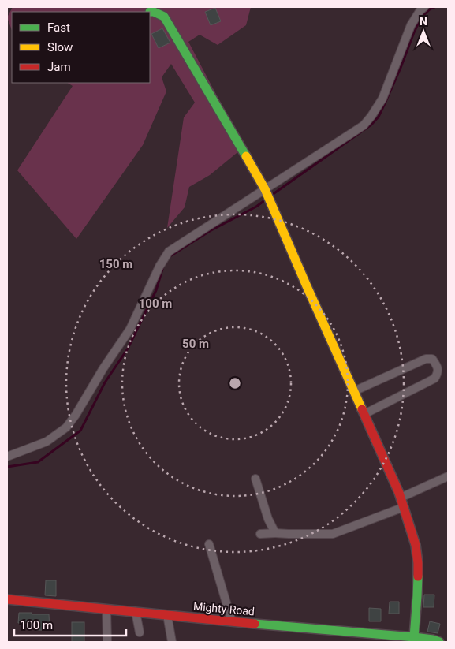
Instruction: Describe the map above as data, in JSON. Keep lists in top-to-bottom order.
{
  "streets": {
    "street": ["Mighty Road"]
  },
  "legend": ["Fast", "Slow", "Jam"],
  "scale_bar": "100 m",
  "north": "top",
  "rings": ["150 m", "100 m", "50 m"]
}
